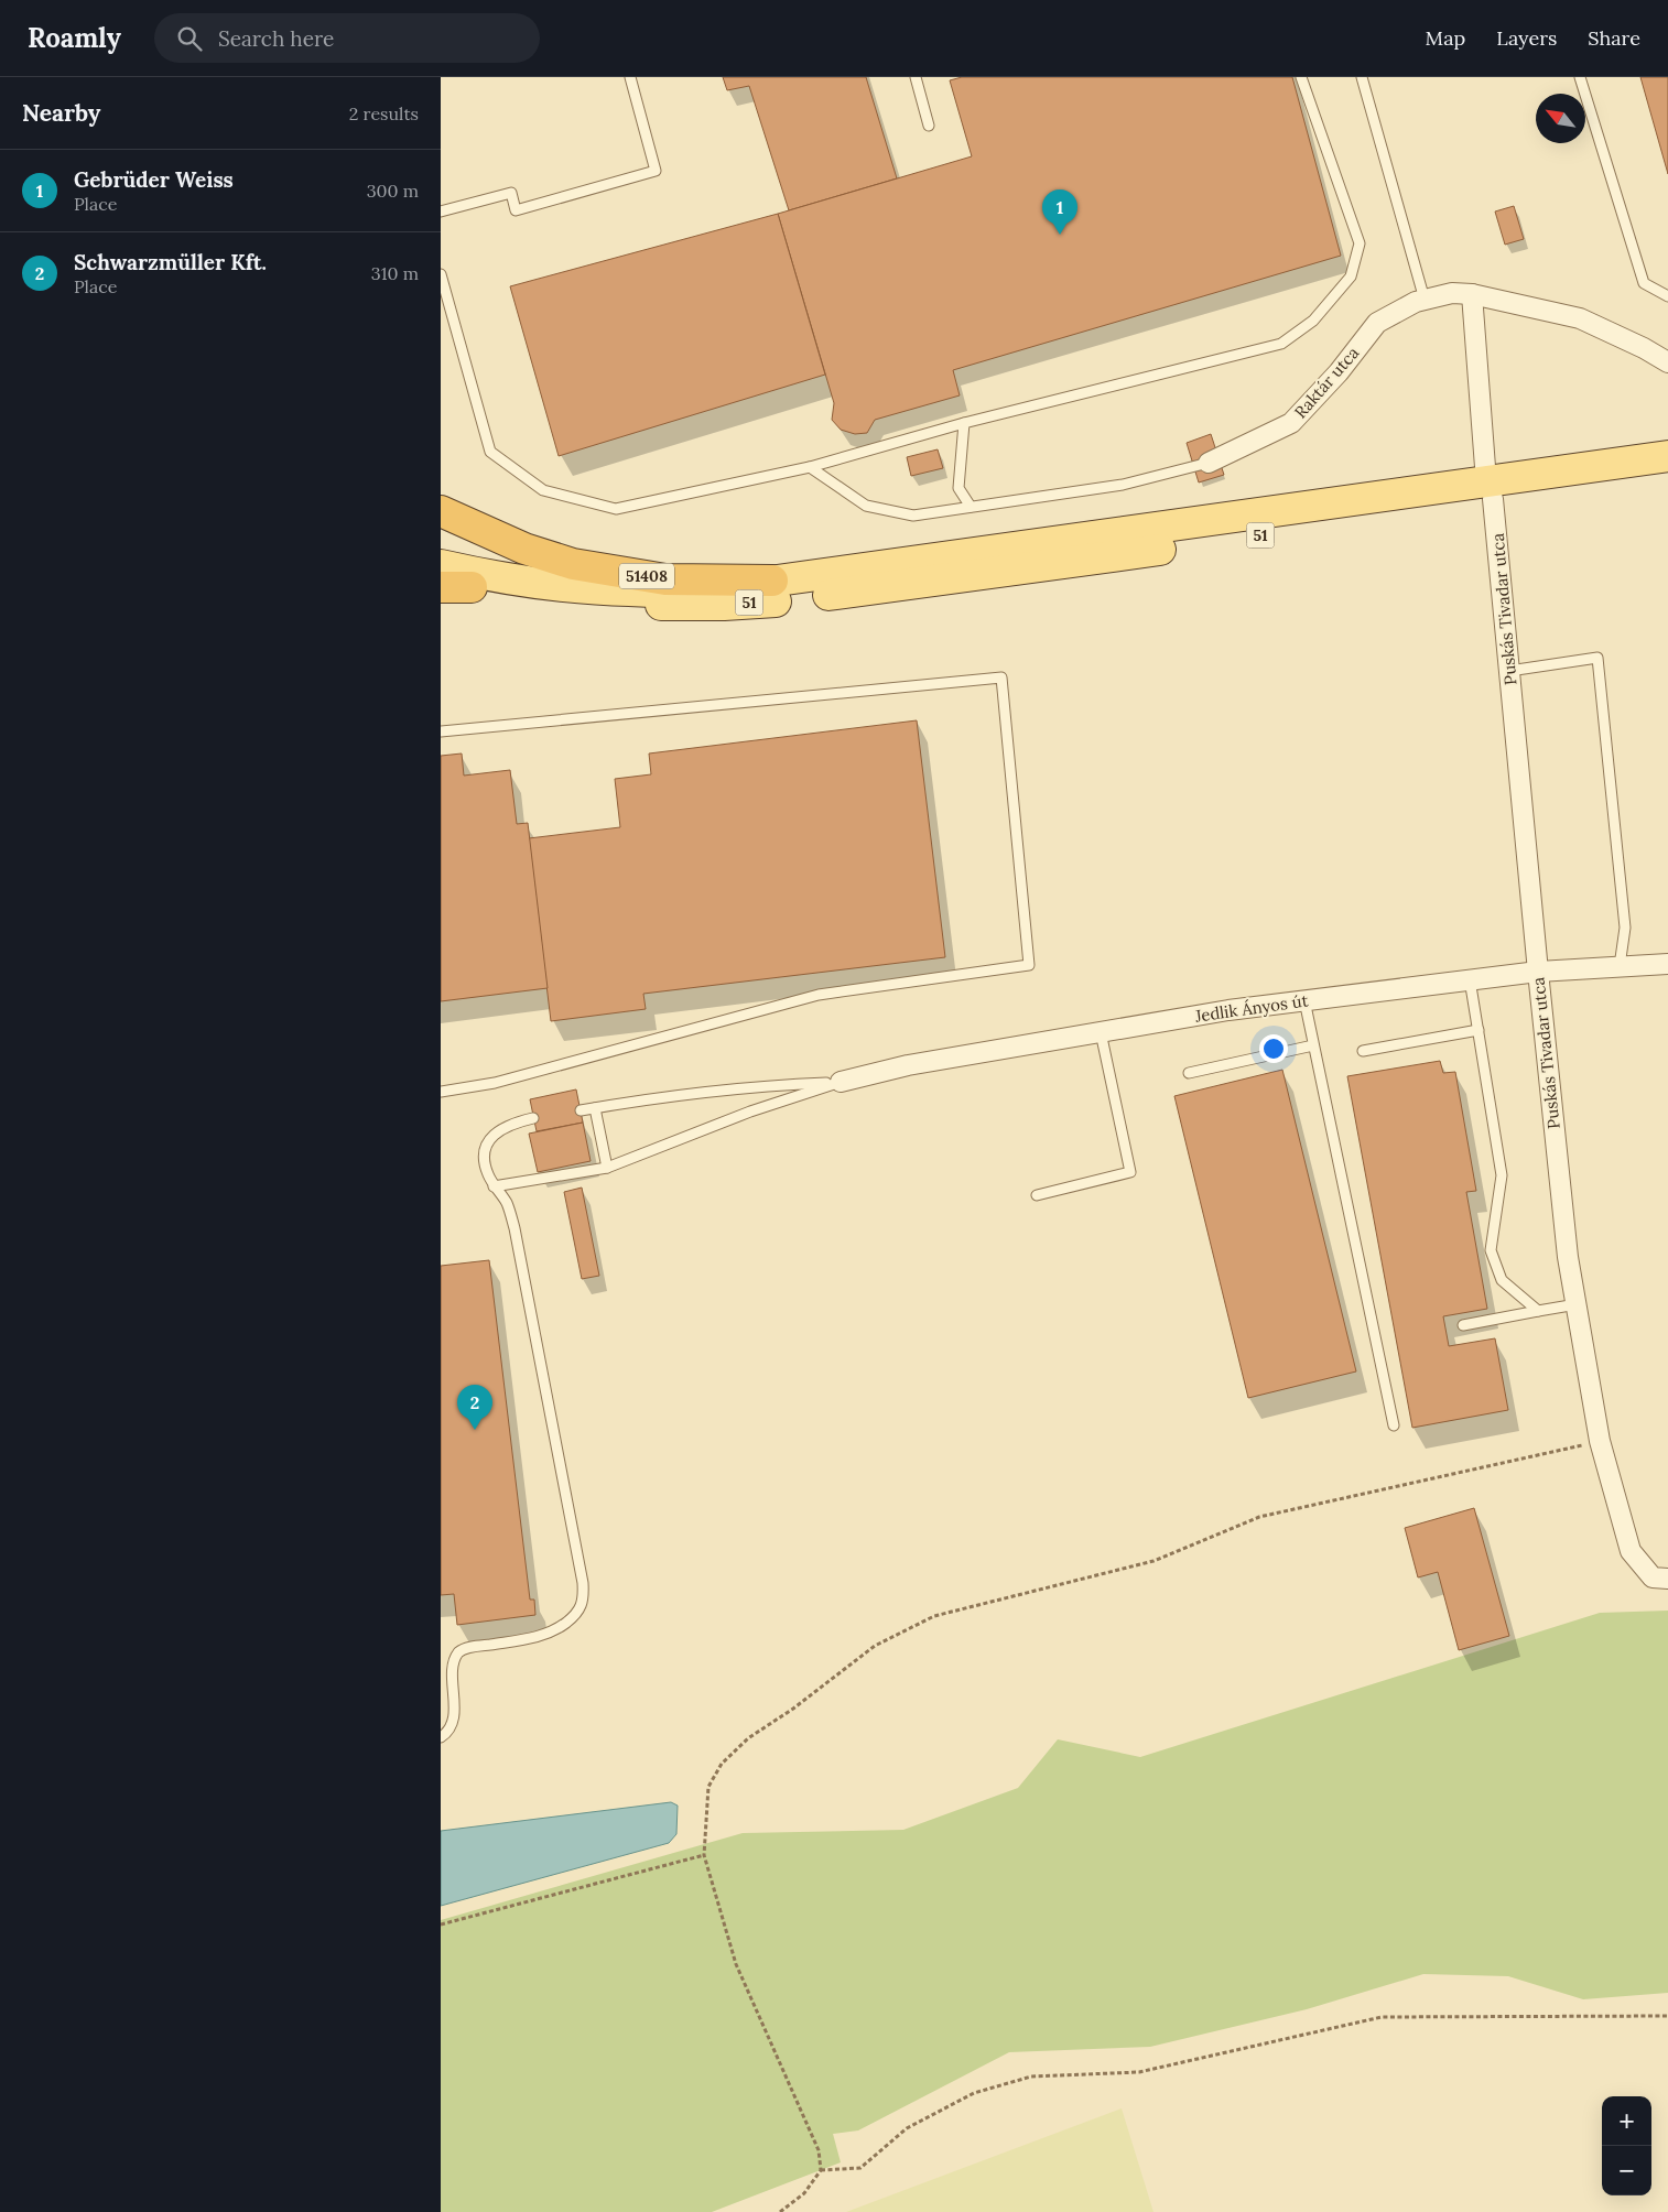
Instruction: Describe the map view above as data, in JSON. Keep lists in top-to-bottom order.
{
  "streets": {
    "highway": ["51408"],
    "main road": ["51"],
    "street": ["Raktár utca", "Puskás Tivadar utca", "Jedlik Ányos út"]
  },
  "crossings": [
    ["Raktár utca", "Puskás Tivadar utca"],
    ["51", "51408"],
    ["51", "Puskás Tivadar utca"],
    ["Puskás Tivadar utca", "Jedlik Ányos út"]
  ],
  "north": "top left",
  "page": {
    "header": "Roamly",
    "search": "Search here",
    "nav": ["Map", "Layers", "Share"],
    "heading": ["Nearby", "2 results"],
    "list": [
      {
        "mark": "1",
        "name": "Gebrüder Weiss",
        "note": "Place",
        "value": "300 m"
      },
      {
        "mark": "2",
        "name": "Schwarzmüller Kft.",
        "note": "Place",
        "value": "310 m"
      }
    ],
    "pins": ["1", "2"],
    "map_buttons": ["+", "−"]
  }
}
